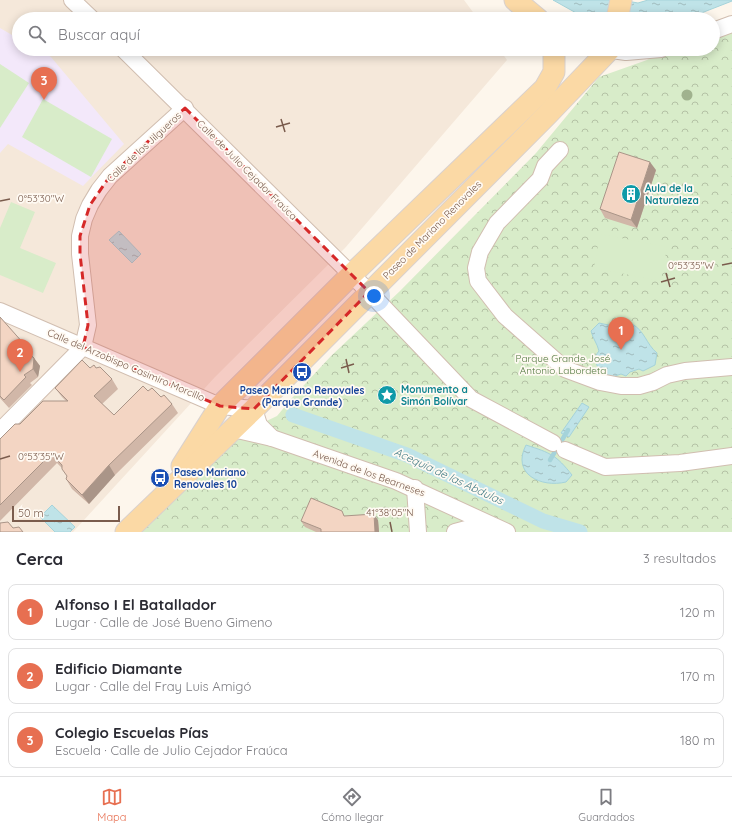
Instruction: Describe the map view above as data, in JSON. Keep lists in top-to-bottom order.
{
  "streets": {
    "main road": ["Paseo de Mariano Renovales"],
    "street": [
      "Calle de los Jilgueros",
      "Calle de Julio Cejador Fraúca",
      "Calle del Arzobispo Casimiro Morcillo",
      "Avenida de los Bearneses"
    ]
  },
  "crossings": [
    ["Calle de los Jilgueros", "Calle de Julio Cejador Fraúca"],
    ["Calle de los Jilgueros", "Calle del Arzobispo Casimiro Morcillo"],
    ["Calle de Julio Cejador Fraúca", "Paseo de Mariano Renovales"],
    ["Paseo de Mariano Renovales", "Calle del Arzobispo Casimiro Morcillo"],
    ["Paseo de Mariano Renovales", "Avenida de los Bearneses"],
    ["Calle del Arzobispo Casimiro Morcillo", "Avenida de los Bearneses"]
  ],
  "water": ["Acequia de las Abdulas"],
  "parks": ["Parque Grande José Antonio Labordeta"],
  "places": {
    "building": ["Aula de la Naturaleza"],
    "bus stop": ["Paseo Mariano Renovales (Parque Grande)", "Paseo Mariano Renovales 10"],
    "place": ["Monumento a Simón Bolívar"]
  },
  "scale_bar": "50 m",
  "page": {
    "search": "Buscar aquí",
    "pins": ["3", "1", "2"],
    "scale": "50 m",
    "heading": ["Cerca", "3 resultados"],
    "list": [
      {
        "mark": "1",
        "name": "Alfonso I El Batallador",
        "note": "Lugar · Calle de José Bueno Gimeno",
        "value": "120 m"
      },
      {
        "mark": "2",
        "name": "Edificio Diamante",
        "note": "Lugar · Calle del Fray Luis Amigó",
        "value": "170 m"
      },
      {
        "mark": "3",
        "name": "Colegio Escuelas Pías",
        "note": "Escuela · Calle de Julio Cejador Fraúca",
        "value": "180 m"
      }
    ],
    "nav": ["Mapa", "Cómo llegar", "Guardados"]
  },
  "coordinates": ["0°53'30\"W", "0°53'35\"W", "41°38'05\"N"]
}
